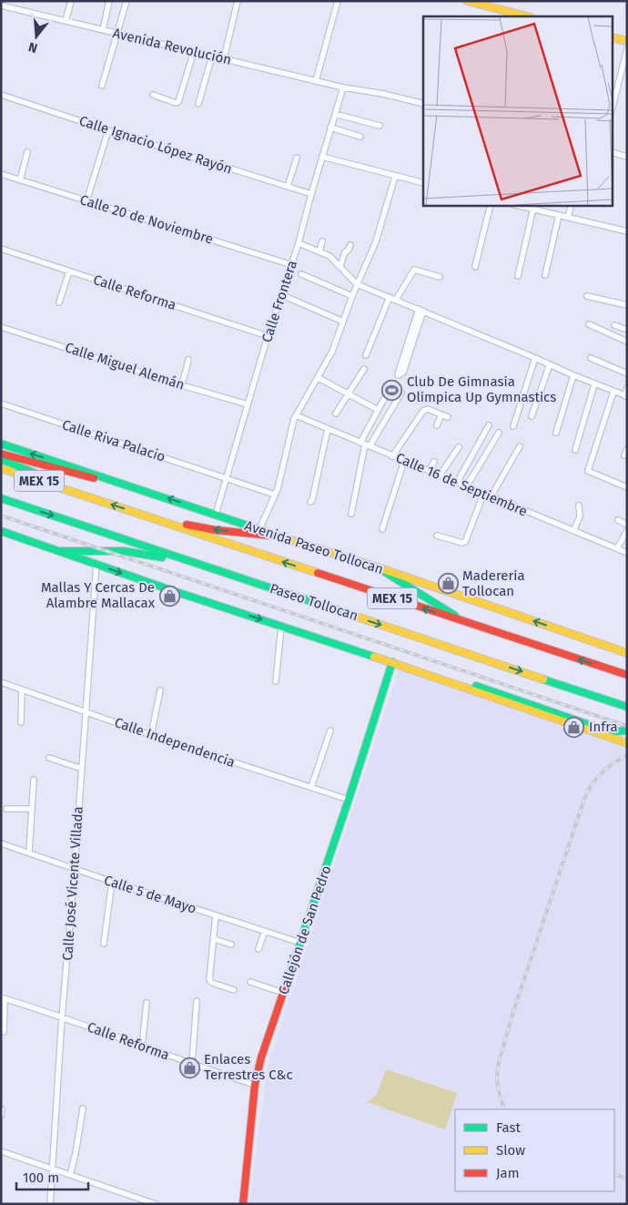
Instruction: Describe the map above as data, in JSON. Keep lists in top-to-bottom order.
{
  "streets": {
    "main road": [
      "MEX 15",
      "Avenida Paseo Tollocan",
      "Paseo Tollocan",
      "Callejón de San Pedro"
    ],
    "street": [
      "Avenida Revolución",
      "Calle Ignacio López Rayón",
      "Calle 20 de Noviembre",
      "Calle Reforma",
      "Calle Frontera",
      "Calle Miguel Alemán",
      "Calle Riva Palacio",
      "Calle 16 de Septiembre",
      "Calle Independencia",
      "Calle José Vicente Villada",
      "Calle 5 de Mayo"
    ]
  },
  "crossings": [
    ["Avenida Revolución", "Calle Frontera"],
    ["Calle Ignacio López Rayón", "Calle Frontera"],
    ["Calle 20 de Noviembre", "Calle Frontera"],
    ["Calle Reforma", "Calle Frontera"],
    ["Calle Reforma", "Calle José Vicente Villada"],
    ["Calle Reforma", "Callejón de San Pedro"],
    ["Calle Frontera", "Calle Miguel Alemán"],
    ["Calle Frontera", "Calle Riva Palacio"],
    ["Calle Frontera", "Avenida Paseo Tollocan"],
    ["Calle Independencia", "Calle José Vicente Villada"],
    ["Calle Independencia", "Callejón de San Pedro"],
    ["Calle José Vicente Villada", "Calle 5 de Mayo"],
    ["Calle 5 de Mayo", "Callejón de San Pedro"]
  ],
  "places": {
    "sports": ["Club De Gimnasia Olimpica Up Gymnastics"],
    "shop": [
      "Madereria Tollocan",
      "Mallas Y Cercas De Alambre Mallacax",
      "Infra",
      "Enlaces Terrestres C&c"
    ]
  },
  "legend": ["Fast", "Slow", "Jam"],
  "scale_bar": "100 m",
  "north": "bottom"
}
